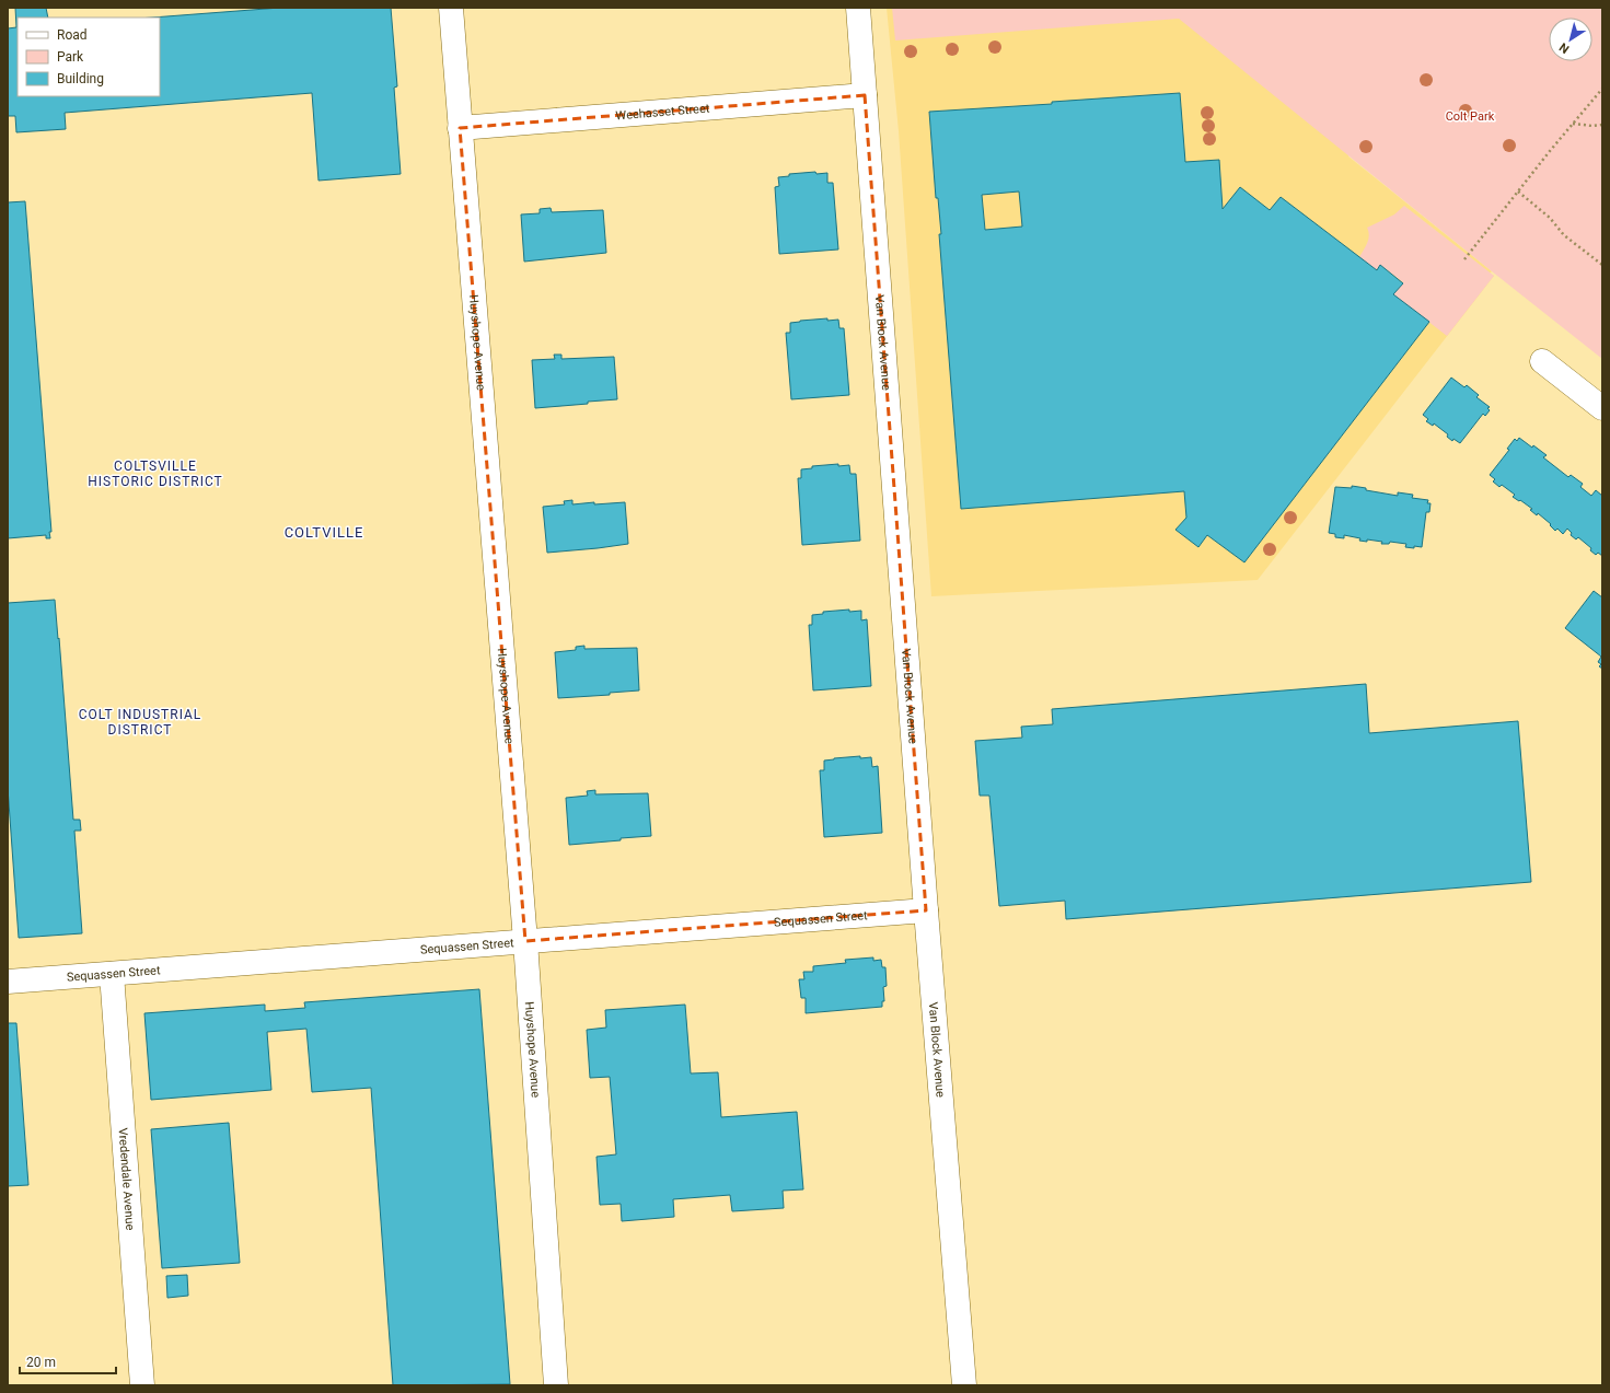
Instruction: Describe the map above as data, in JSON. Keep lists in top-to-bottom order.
{
  "streets": {
    "street": [
      "Weehasset Street",
      "Huyshope Avenue",
      "Van Block Avenue",
      "Sequassen Street",
      "Vredendale Avenue"
    ]
  },
  "crossings": [
    ["Weehasset Street", "Huyshope Avenue"],
    ["Weehasset Street", "Van Block Avenue"],
    ["Huyshope Avenue", "Sequassen Street"],
    ["Van Block Avenue", "Sequassen Street"],
    ["Sequassen Street", "Vredendale Avenue"]
  ],
  "districts": ["COLTSVILLE HISTORIC DISTRICT", "COLTVILLE", "COLT INDUSTRIAL DISTRICT"],
  "parks": ["Colt Park"],
  "legend": ["Road", "Park", "Building"],
  "scale_bar": "20 m",
  "north": "bottom left"
}
